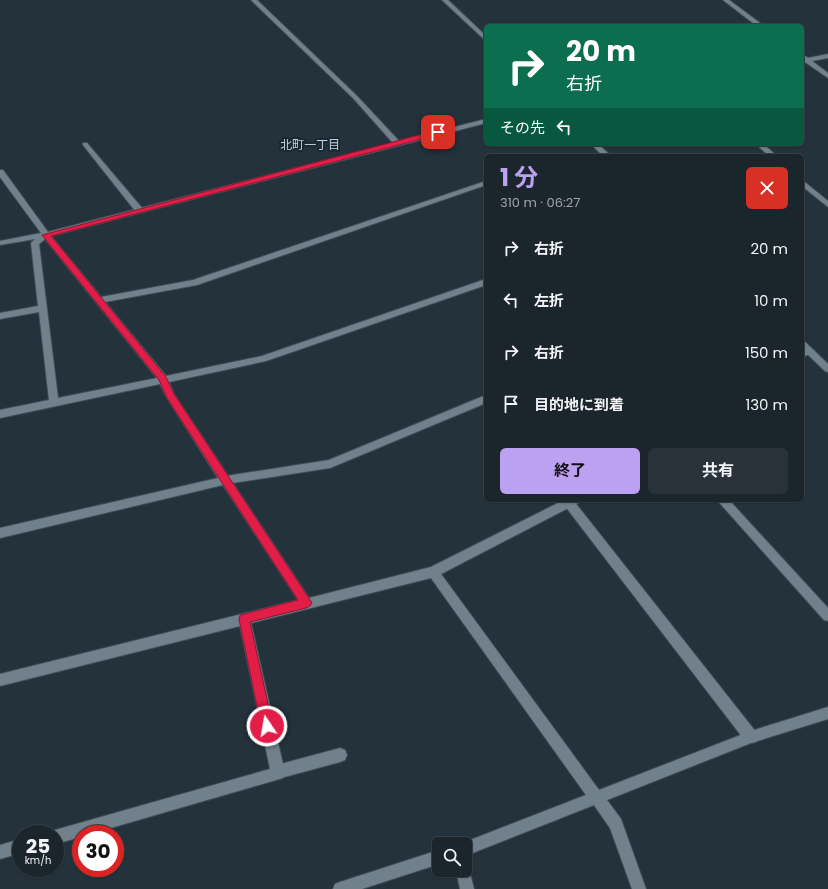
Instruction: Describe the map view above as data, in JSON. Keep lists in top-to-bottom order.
{
  "districts": ["北町一丁目"],
  "page": {
    "turn": ["20 m", "右折"],
    "then": "その先",
    "heading": ["1 分", "310 m · 06:27"],
    "list": [
      {
        "name": "右折",
        "value": "20 m"
      },
      {
        "name": "左折",
        "value": "10 m"
      },
      {
        "name": "右折",
        "value": "150 m"
      },
      {
        "name": "目的地に到着",
        "value": "130 m"
      }
    ],
    "buttons": ["終了", "共有"],
    "speed": "25 km/h",
    "limit": "30"
  }
}
